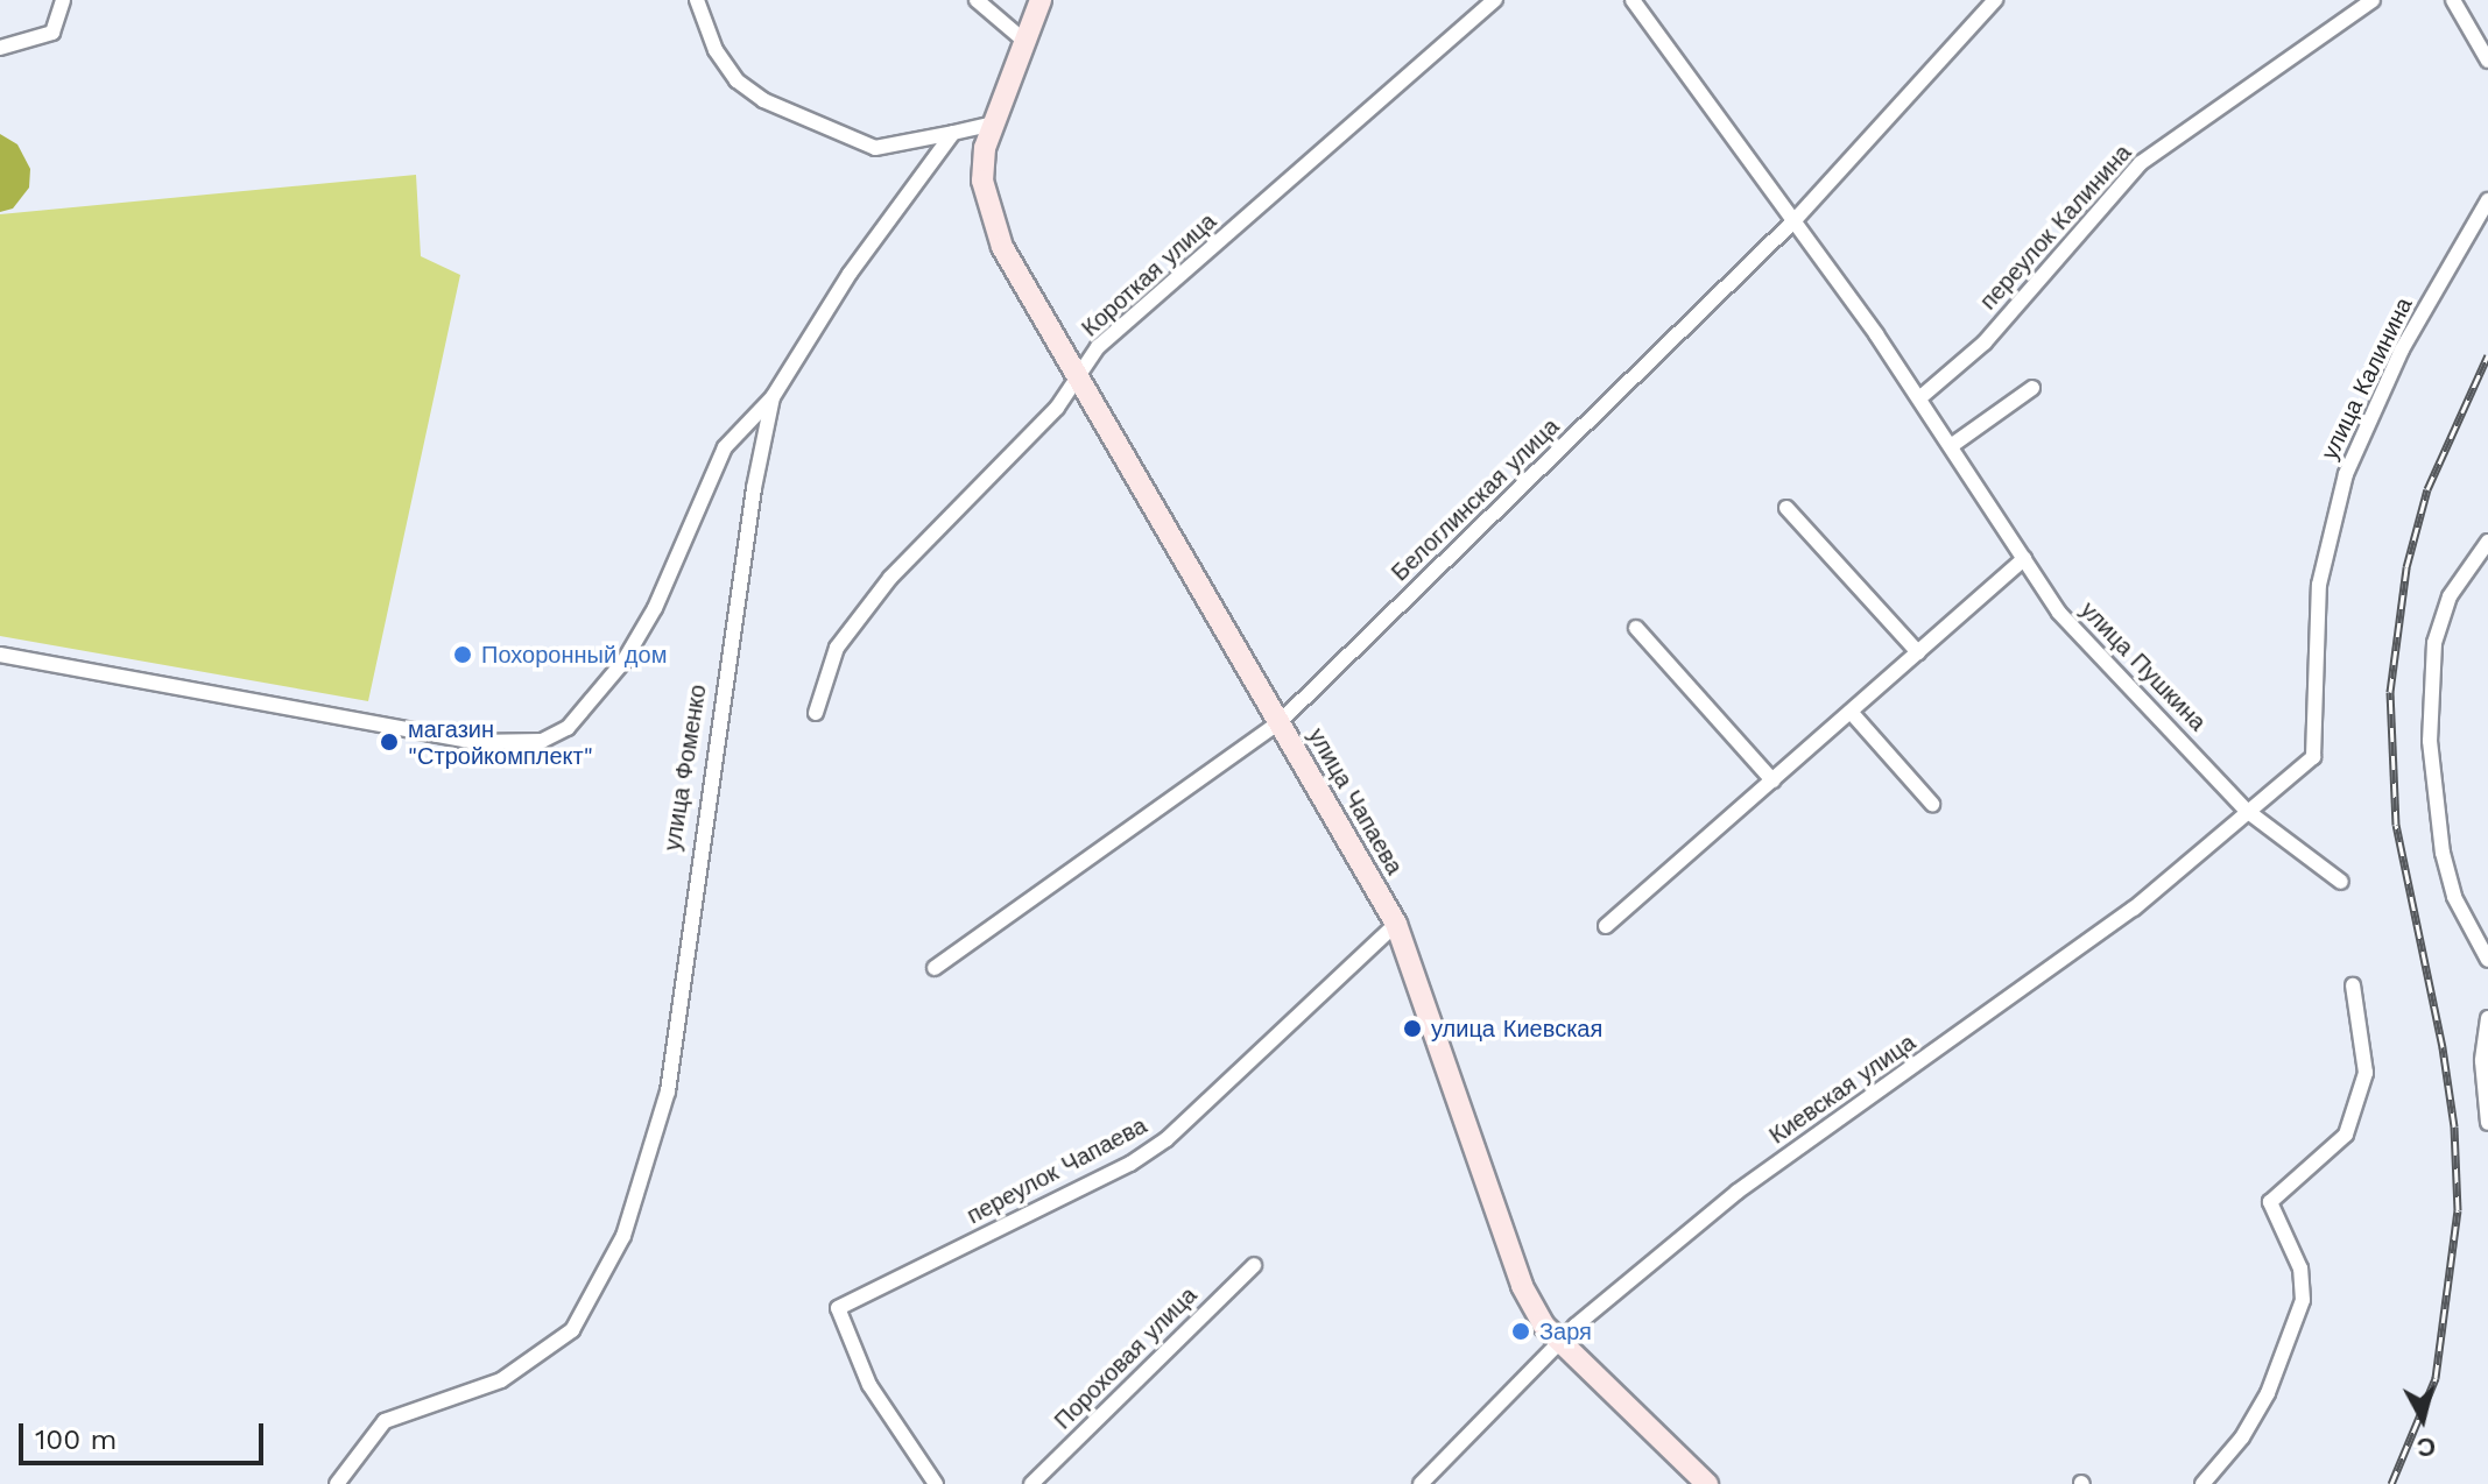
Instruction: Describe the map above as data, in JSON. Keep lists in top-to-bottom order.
{
  "streets": {
    "main road": ["улица Чапаева"],
    "street": [
      "переулок Калинина",
      "Короткая улица",
      "улица Калинина",
      "Белоглинская улица",
      "улица Пушкина",
      "улица Фоменко",
      "Киевская улица",
      "переулок Чапаева",
      "Пороховая улица"
    ]
  },
  "crossings": [
    ["переулок Калинина", "улица Пушкина"],
    ["Короткая улица", "улица Чапаева"],
    ["улица Калинина", "Киевская улица"],
    ["Белоглинская улица", "улица Пушкина"],
    ["Белоглинская улица", "улица Чапаева"],
    ["улица Пушкина", "Киевская улица"],
    ["улица Чапаева", "Киевская улица"],
    ["улица Чапаева", "переулок Чапаева"]
  ],
  "places": [
    "Похоронный дом",
    "магазин \"Стройкомплект\"",
    "улица Киевская",
    "Заря"
  ],
  "scale_bar": "100 m",
  "north": "bottom"
}
